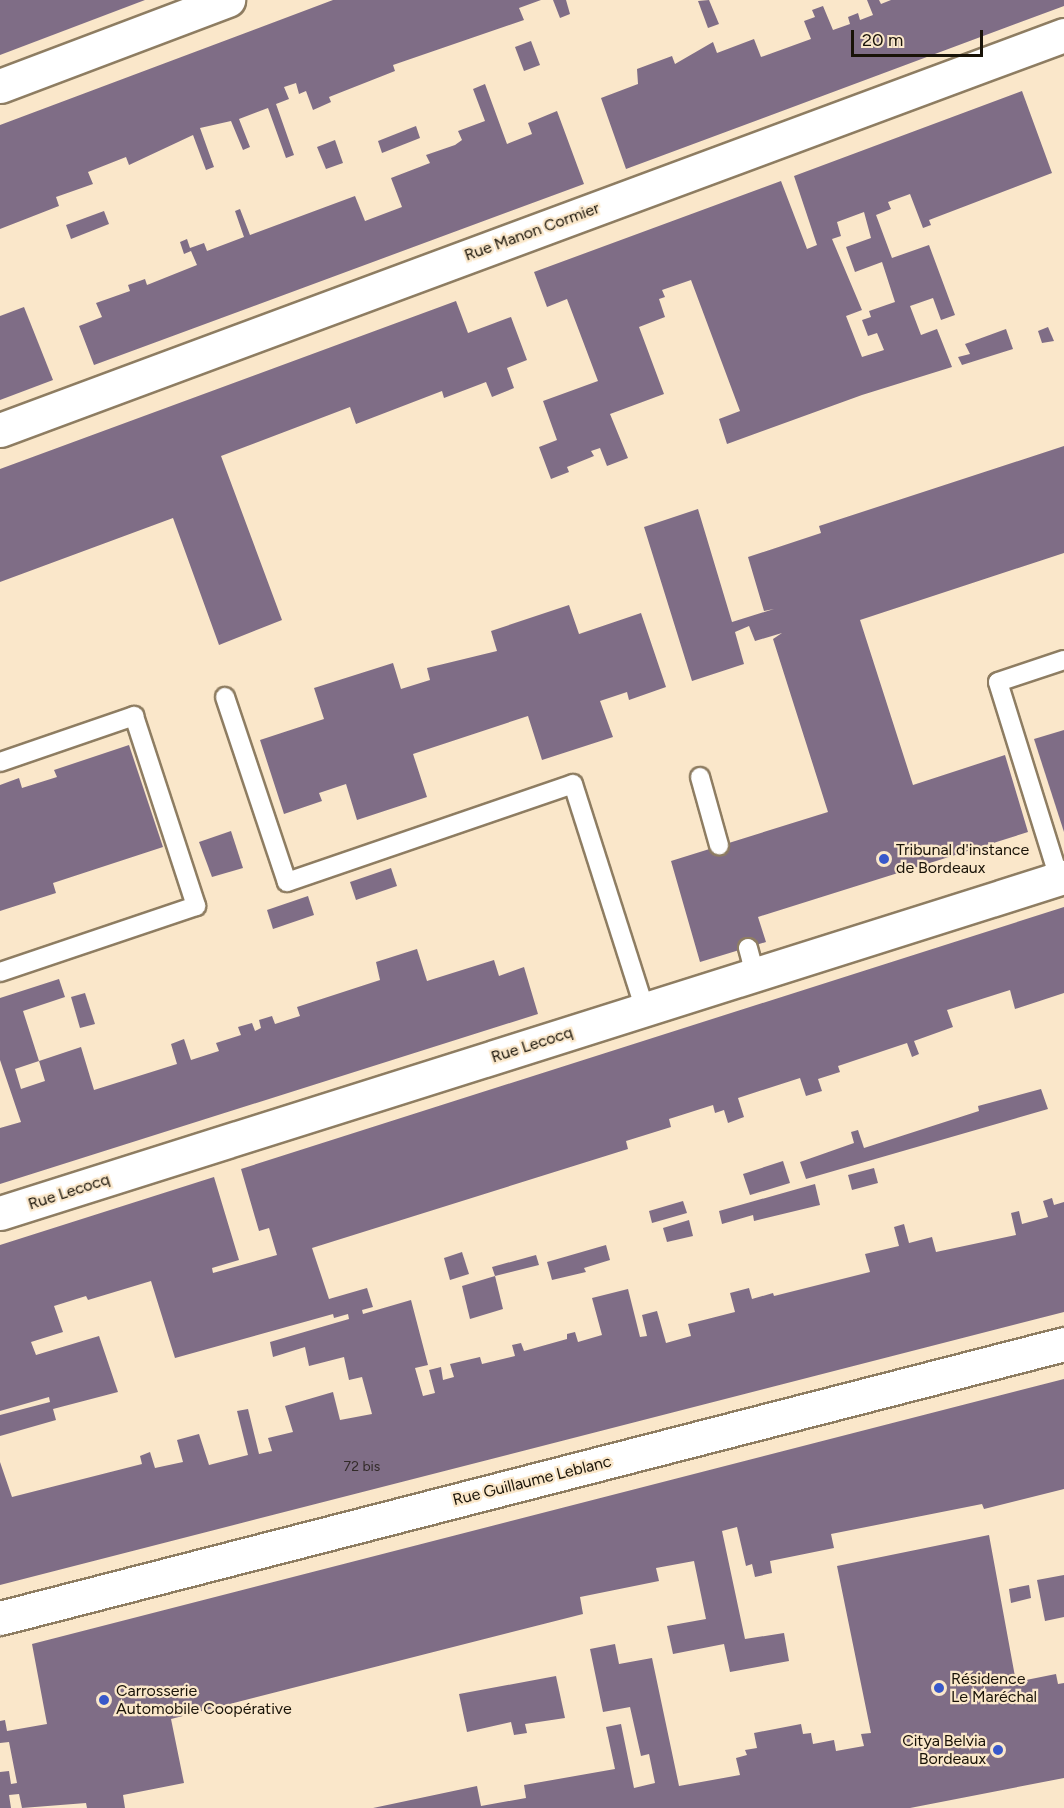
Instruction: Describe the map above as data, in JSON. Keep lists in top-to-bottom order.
{
  "streets": {
    "street": ["Rue Manon Cormier", "Rue Lecocq", "Rue Guillaume Leblanc"]
  },
  "places": [
    "Tribunal d'instance de Bordeaux",
    "Résidence Le Maréchal",
    "Carrosserie Automobile Coopérative",
    "Citya Belvia Bordeaux"
  ],
  "house_numbers": ["72 bis"],
  "scale_bar": "20 m"
}
